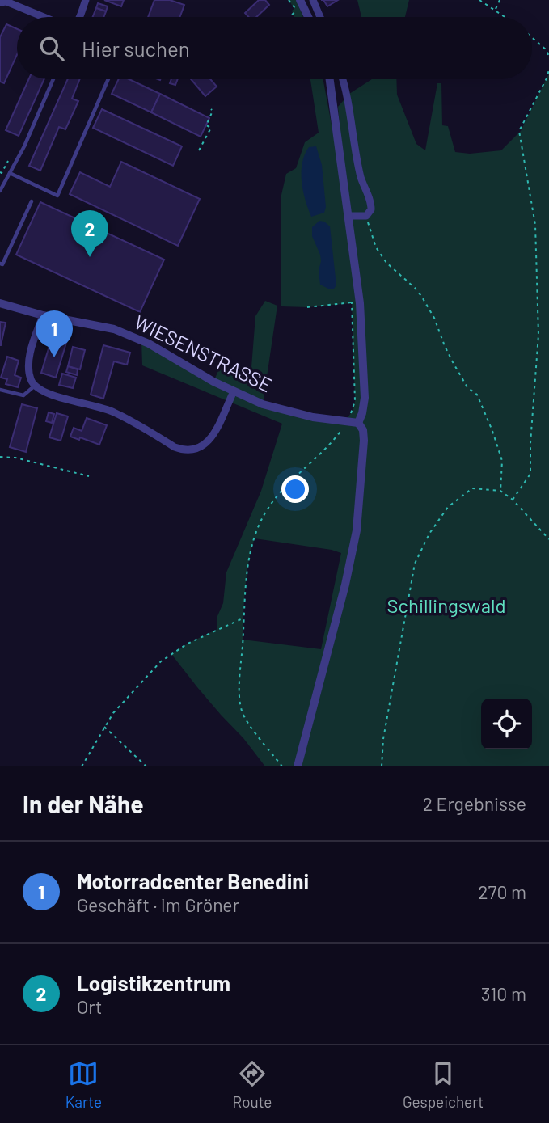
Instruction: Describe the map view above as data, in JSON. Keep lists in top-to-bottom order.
{
  "streets": {
    "street": ["WIESENSTRASSE"]
  },
  "parks": ["Schillingswald"],
  "page": {
    "search": "Hier suchen",
    "pins": ["2", "1"],
    "heading": ["In der Nähe", "2 Ergebnisse"],
    "list": [
      {
        "mark": "1",
        "name": "Motorradcenter Benedini",
        "note": "Geschäft · Im Gröner",
        "value": "270 m"
      },
      {
        "mark": "2",
        "name": "Logistikzentrum",
        "note": "Ort",
        "value": "310 m"
      }
    ],
    "nav": ["Karte", "Route", "Gespeichert"]
  }
}
